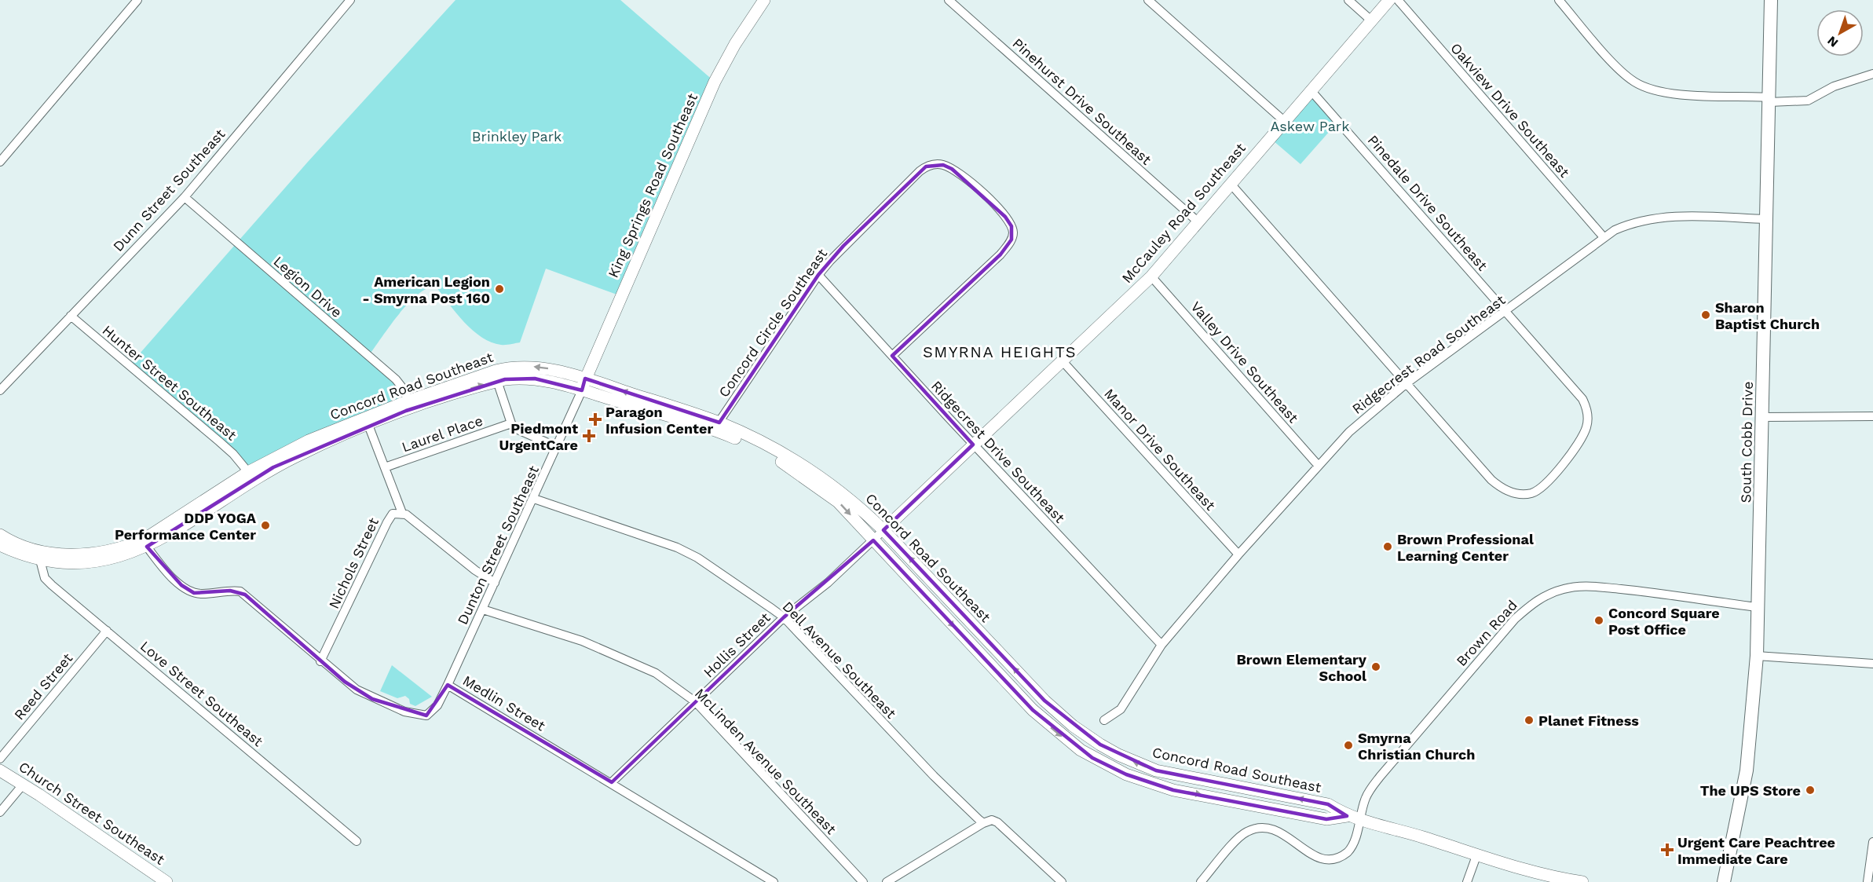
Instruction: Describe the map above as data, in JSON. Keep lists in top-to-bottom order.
{
  "streets": {
    "main road": [
      "King Springs Road Southeast",
      "McCauley Road Southeast",
      "Concord Road Southeast",
      "South Cobb Drive",
      "Church Street Southeast"
    ],
    "street": [
      "Pinehurst Drive Southeast",
      "Oakview Drive Southeast",
      "Dunn Street Southeast",
      "Pinedale Drive Southeast",
      "Legion Drive",
      "Concord Circle Southeast",
      "Ridgecrest Road Southeast",
      "Valley Drive Southeast",
      "Hunter Street Southeast",
      "Laurel Place",
      "Manor Drive Southeast",
      "Ridgecrest Drive Southeast",
      "Dunton Street Southeast",
      "Nichols Street",
      "Brown Road",
      "Hollis Street",
      "Dell Avenue Southeast",
      "Reed Street",
      "Love Street Southeast",
      "Medlin Street",
      "McLinden Avenue Southeast"
    ]
  },
  "crossings": [
    ["Pinehurst Drive Southeast", "McCauley Road Southeast"],
    ["Oakview Drive Southeast", "Ridgecrest Road Southeast"],
    ["King Springs Road Southeast", "Concord Road Southeast"],
    ["King Springs Road Southeast", "Dunton Street Southeast"],
    ["Dunn Street Southeast", "Legion Drive"],
    ["Dunn Street Southeast", "Hunter Street Southeast"],
    ["Pinedale Drive Southeast", "McCauley Road Southeast"],
    ["Pinedale Drive Southeast", "Ridgecrest Road Southeast"],
    ["McCauley Road Southeast", "Valley Drive Southeast"],
    ["McCauley Road Southeast", "Concord Road Southeast"],
    ["McCauley Road Southeast", "Manor Drive Southeast"],
    ["McCauley Road Southeast", "Ridgecrest Drive Southeast"],
    ["McCauley Road Southeast", "Hollis Street"],
    ["Legion Drive", "Concord Road Southeast"],
    ["Concord Circle Southeast", "Concord Road Southeast"],
    ["Concord Circle Southeast", "Ridgecrest Drive Southeast"],
    ["Ridgecrest Road Southeast", "Valley Drive Southeast"],
    ["Ridgecrest Road Southeast", "South Cobb Drive"],
    ["Ridgecrest Road Southeast", "Manor Drive Southeast"],
    ["Ridgecrest Road Southeast", "Ridgecrest Drive Southeast"],
    ["Hunter Street Southeast", "Concord Road Southeast"],
    ["Concord Road Southeast", "Laurel Place"],
    ["Concord Road Southeast", "Dunton Street Southeast"],
    ["Concord Road Southeast", "Brown Road"],
    ["Concord Road Southeast", "Hollis Street"],
    ["Concord Road Southeast", "Love Street Southeast"],
    ["Concord Road Southeast", "Medlin Street"],
    ["South Cobb Drive", "Brown Road"],
    ["Dunton Street Southeast", "Dell Avenue Southeast"],
    ["Dunton Street Southeast", "Medlin Street"],
    ["Dunton Street Southeast", "McLinden Avenue Southeast"],
    ["Nichols Street", "Medlin Street"],
    ["Hollis Street", "Dell Avenue Southeast"],
    ["Hollis Street", "Medlin Street"],
    ["Hollis Street", "McLinden Avenue Southeast"],
    ["Reed Street", "Love Street Southeast"]
  ],
  "districts": ["SMYRNA HEIGHTS"],
  "parks": ["Askew Park", "Brinkley Park"],
  "places": {
    "other": [
      "American Legion - Smyrna Post 160",
      "Sharon Baptist Church",
      "DDP YOGA Performance Center",
      "Brown Professional Learning Center",
      "Concord Square Post Office",
      "Brown Elementary School",
      "Planet Fitness",
      "Smyrna Christian Church",
      "The UPS Store"
    ],
    "health": ["Paragon Infusion Center", "Piedmont UrgentCare", "Urgent Care Peachtree Immediate Care"]
  },
  "north": "bottom left"
}
